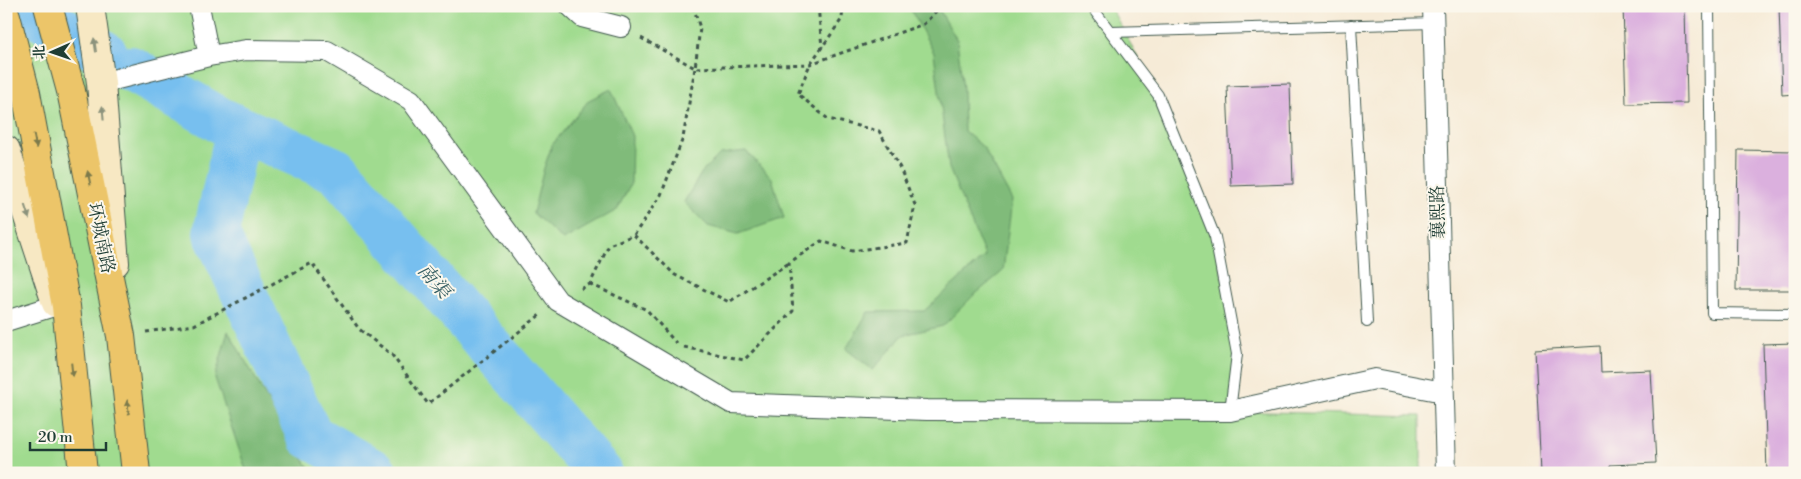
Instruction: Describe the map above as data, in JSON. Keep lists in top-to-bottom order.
{
  "streets": {
    "highway": ["环城南路"],
    "street": ["襄熙路"]
  },
  "water": ["南渠"],
  "scale_bar": "20 m",
  "north": "left"
}
